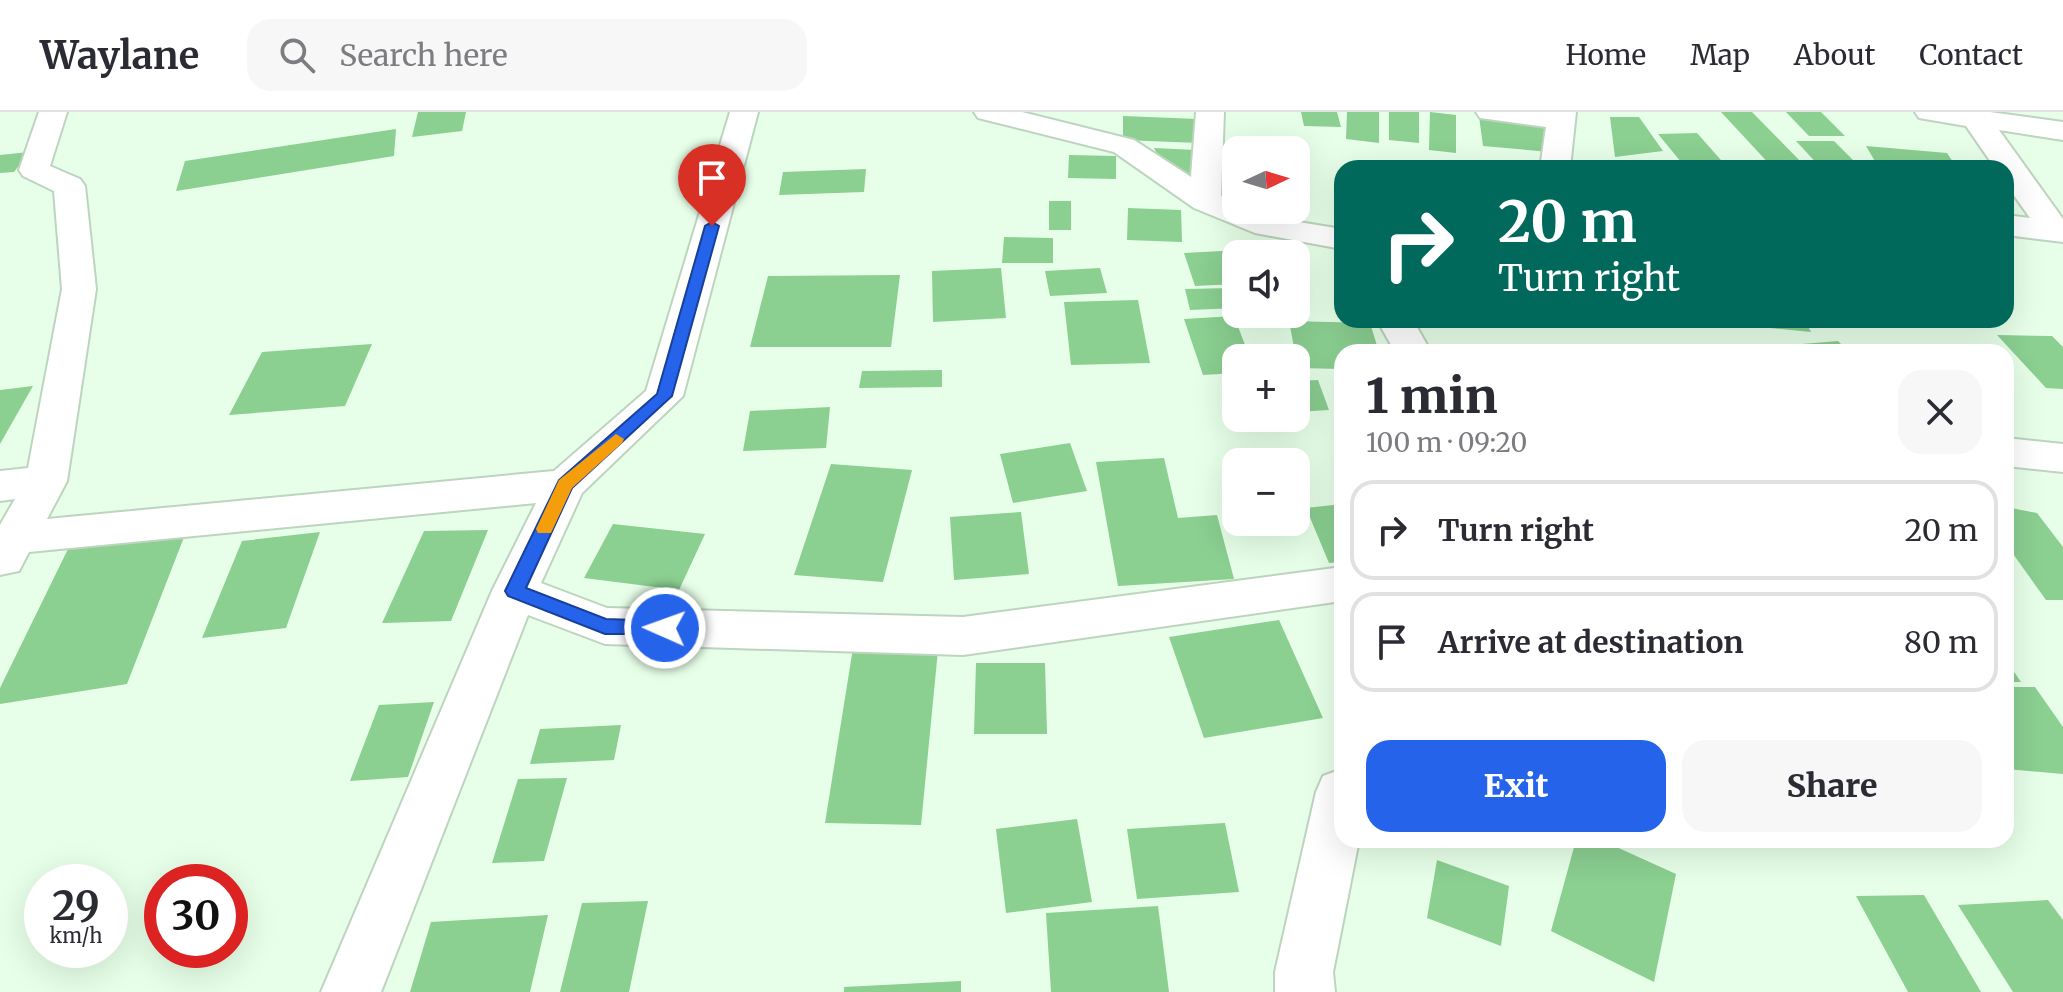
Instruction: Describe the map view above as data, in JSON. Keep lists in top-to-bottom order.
{
  "north": "right",
  "page": {
    "header": "Waylane",
    "search": "Search here",
    "nav": [
      "Home",
      "Map",
      "About",
      "Contact"
    ],
    "map_buttons": ["+", "−"],
    "turn": ["20 m", "Turn right"],
    "heading": ["1 min", "100 m · 09:20"],
    "list": [
      {
        "name": "Turn right",
        "value": "20 m"
      },
      {
        "name": "Arrive at destination",
        "value": "80 m"
      }
    ],
    "buttons": ["Exit", "Share"],
    "speed": "29 km/h",
    "limit": "30"
  }
}
